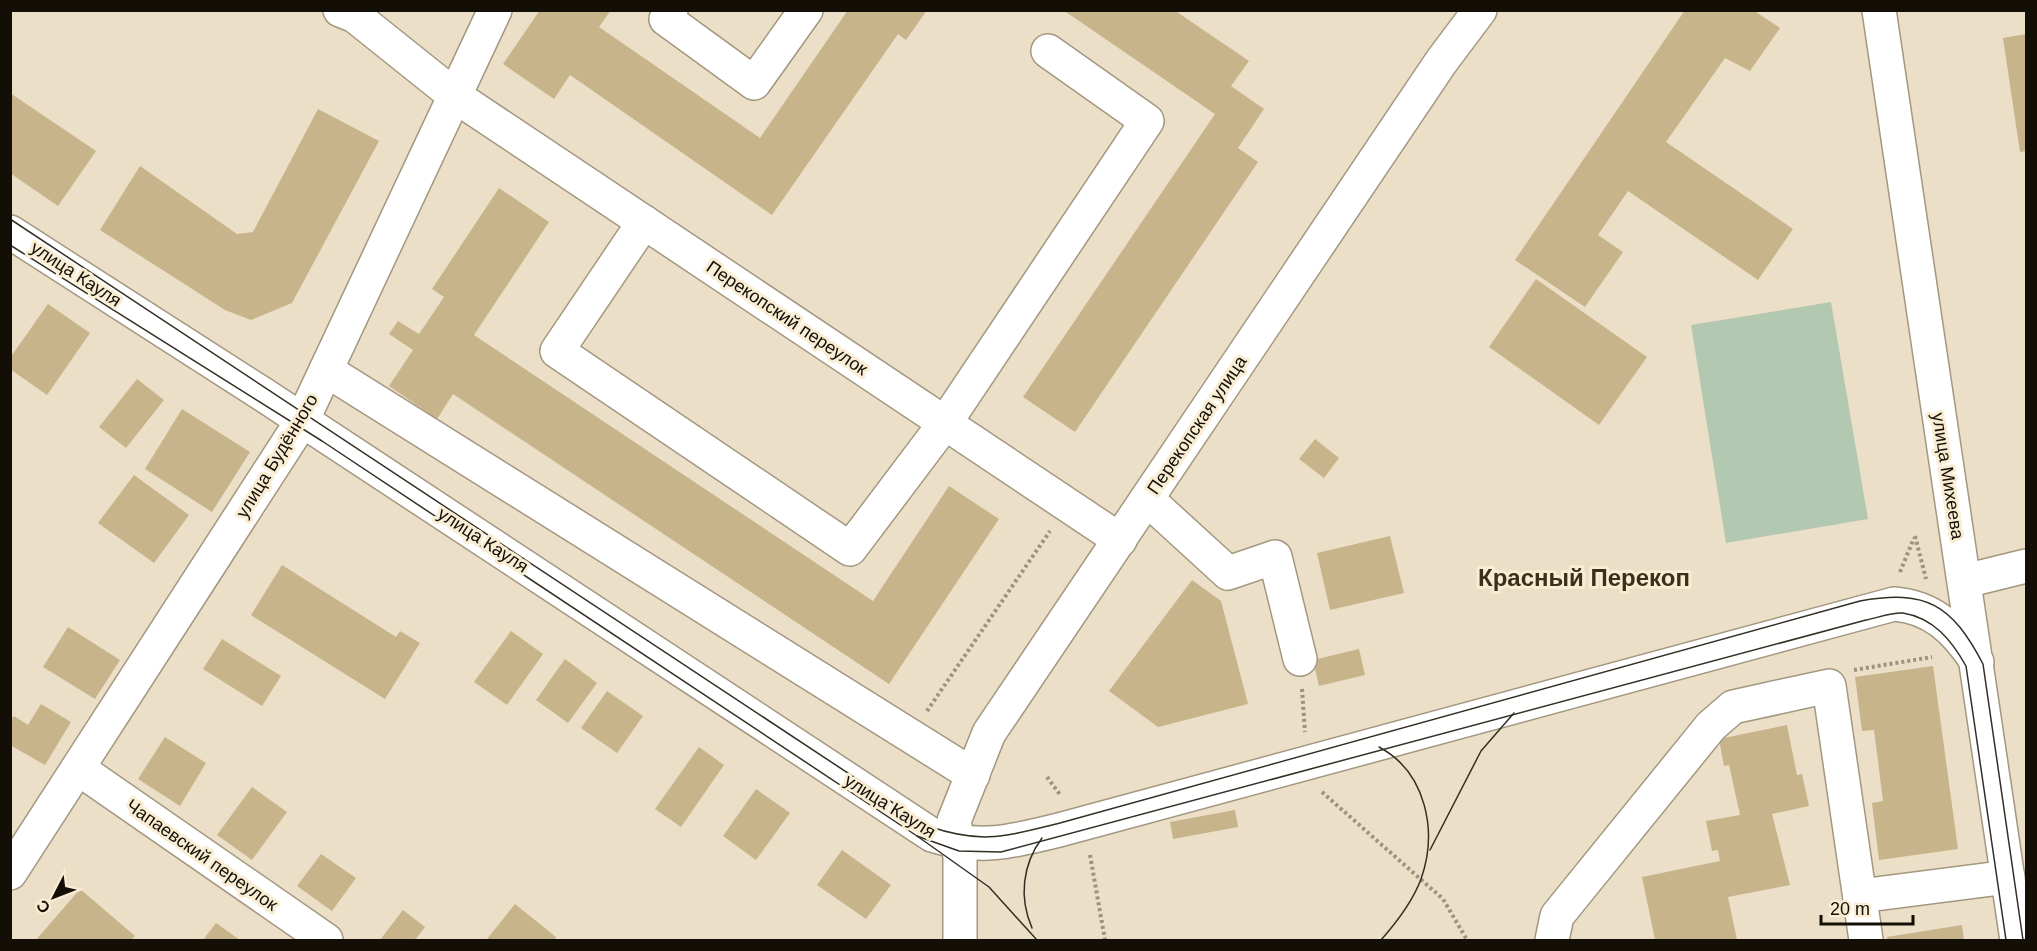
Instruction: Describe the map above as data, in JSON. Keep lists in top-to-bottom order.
{
  "streets": {
    "street": [
      "улица Кауля",
      "Перекопский переулок",
      "Перекопская улица",
      "улица Будённого",
      "улица Михеева",
      "Чапаевский переулок"
    ]
  },
  "crossings": [
    ["улица Кауля", "Перекопская улица"],
    ["улица Кауля", "улица Будённого"],
    ["улица Кауля", "улица Михеева"],
    ["Перекопский переулок", "Перекопская улица"],
    ["Перекопский переулок", "улица Будённого"],
    ["улица Будённого", "Чапаевский переулок"]
  ],
  "districts": ["Красный Перекоп"],
  "scale_bar": "20 m",
  "north": "bottom left"
}
